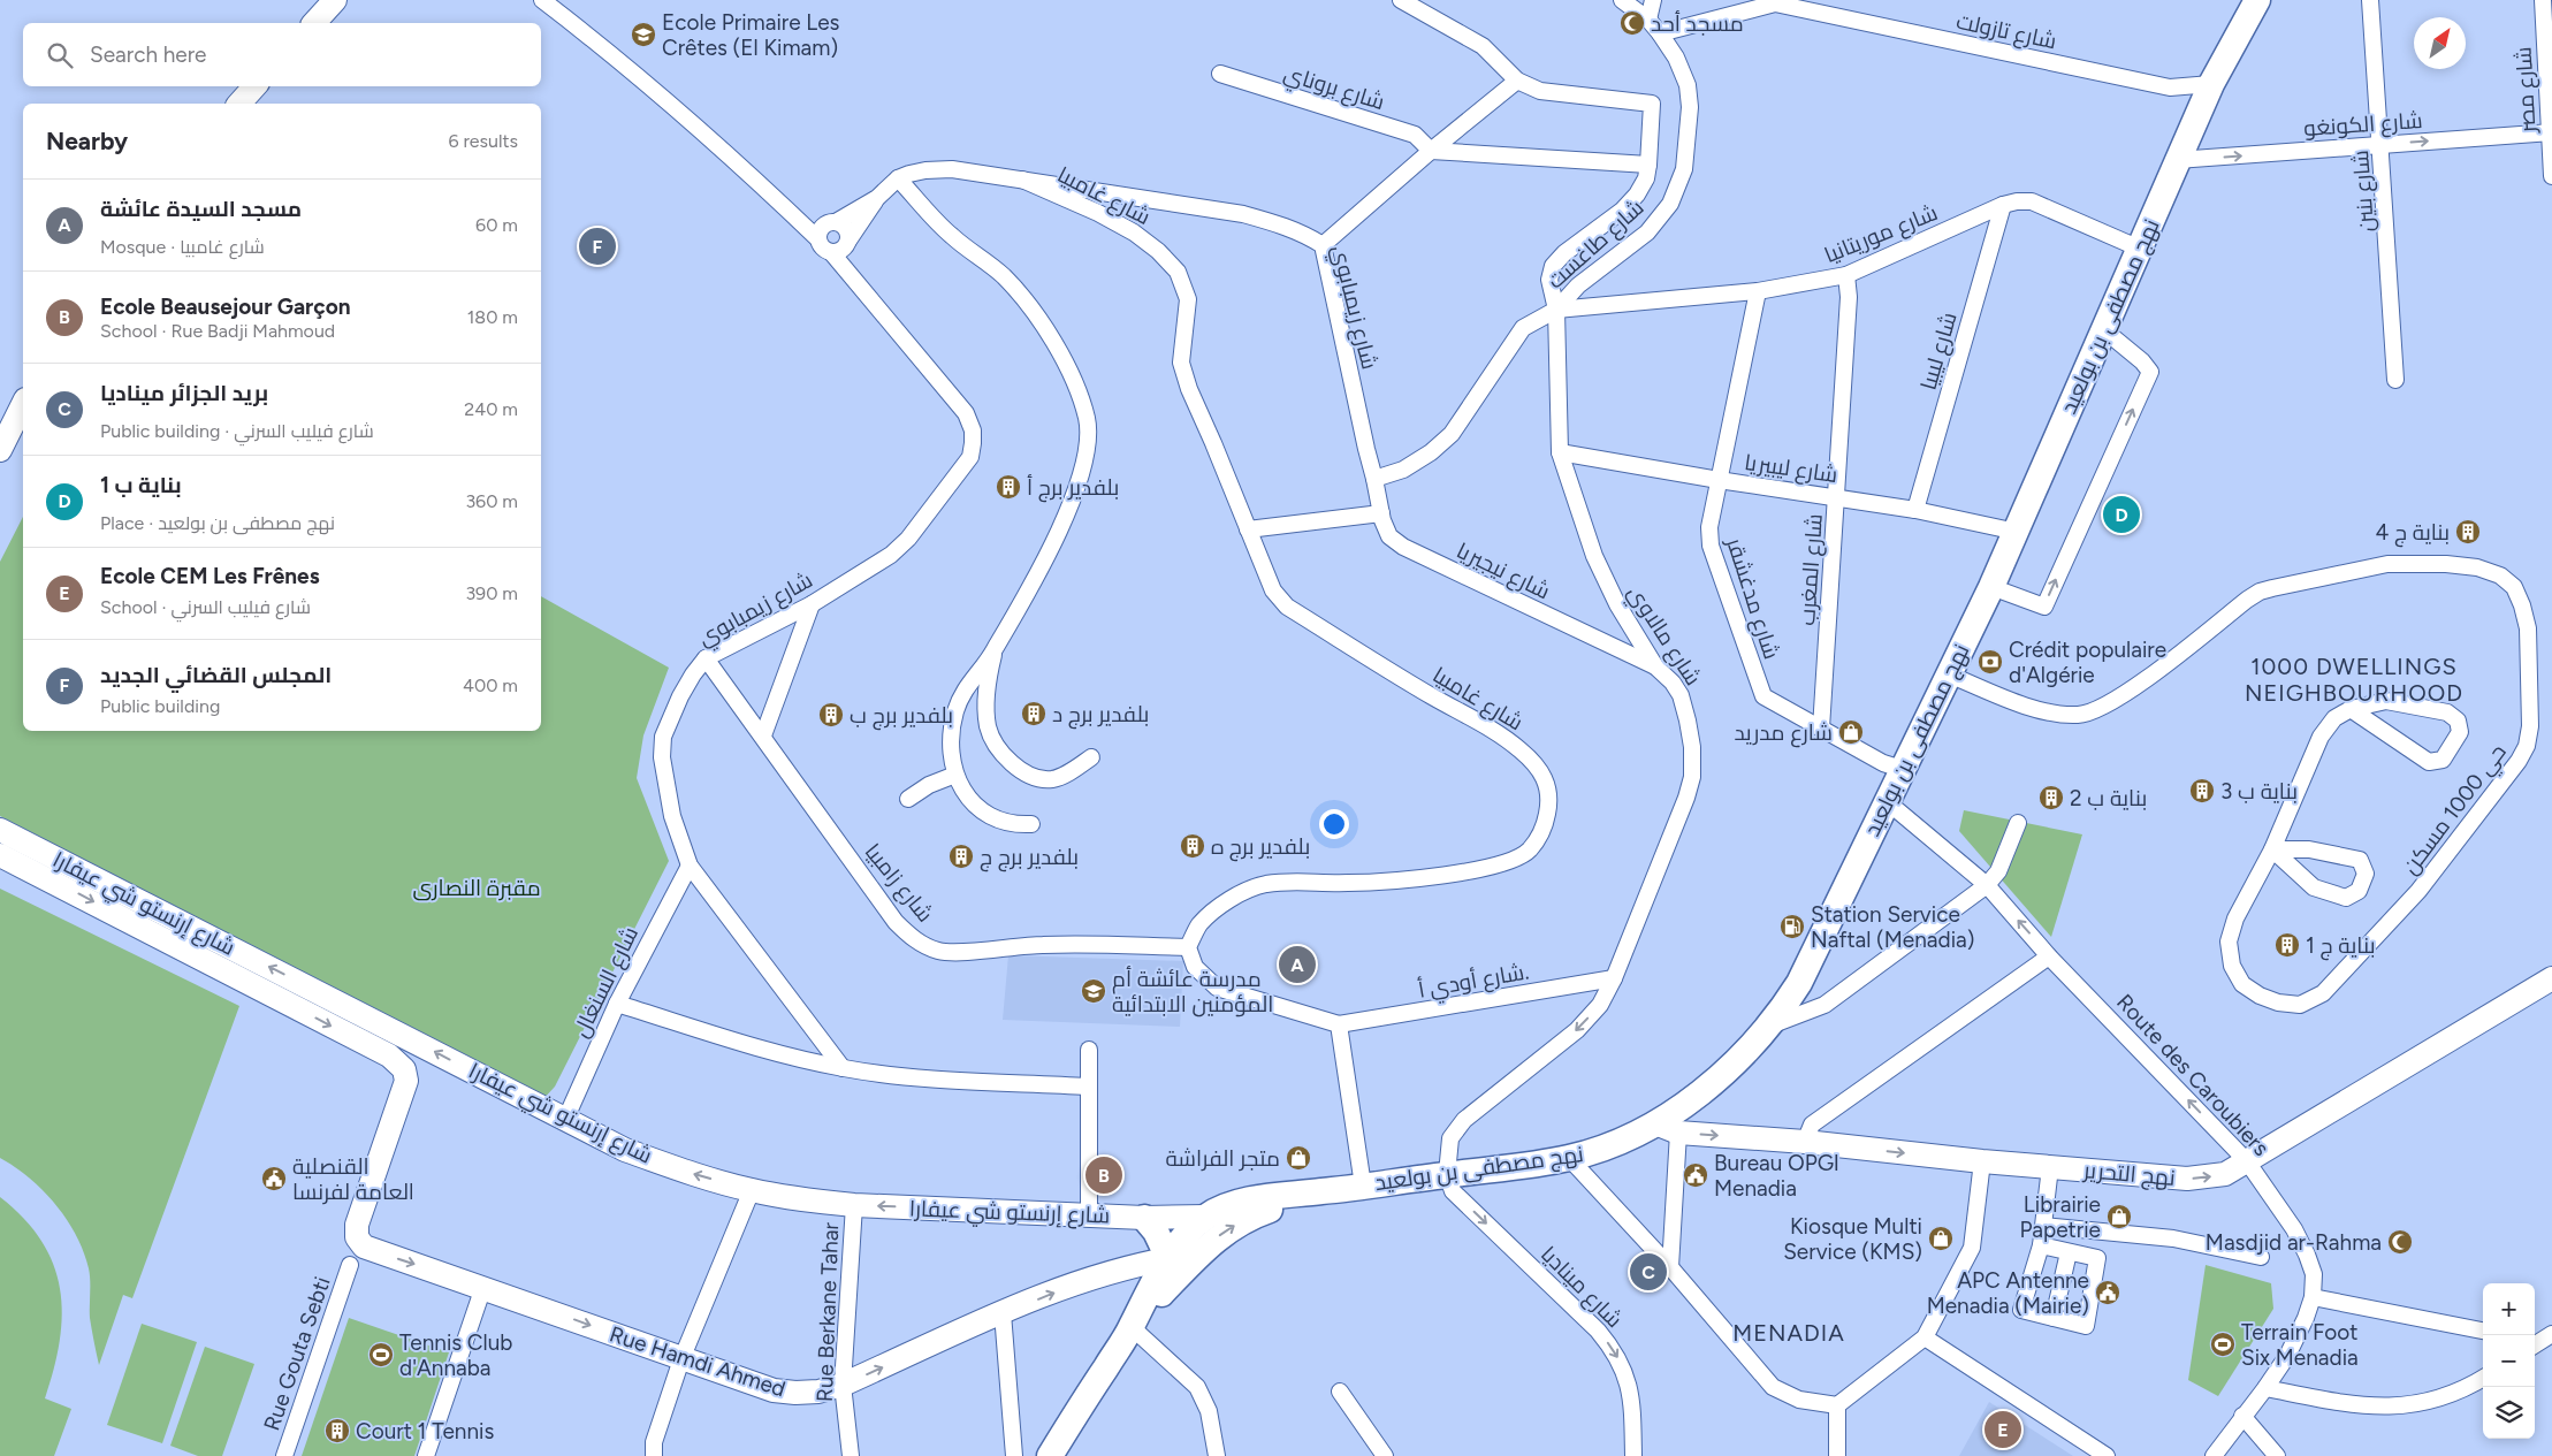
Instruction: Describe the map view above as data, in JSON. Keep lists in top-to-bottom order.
{
  "streets": {
    "main road": [
      "نهج مصطفى بن بولعيد",
      "شارع إرنستو شي عيفارا",
      "نهج التحرير",
      "Rue Hamdi Ahmed"
    ],
    "street": [
      "شارع تازولت",
      "شارع بروناي",
      "شارع مصر",
      "شارع الكونغو",
      "شارع بنين",
      "شارع غامبيا",
      "شارع موريتانيا",
      "شارع طاغست",
      "شارع زيمبابوي",
      "شارع ليبيا",
      "شارع ليبيريا",
      "شارع المغرب",
      "شارع نيجيريا",
      "شارع مدغشقر",
      "شارع مالاوي",
      "حي 1000 مسكن",
      "شارع زامبيا",
      "شارع أودي أ.",
      "شارع السنغال",
      "Route des Caroubiers",
      "شارع ميناديا",
      "Rue Berkane Tahar",
      "Rue Gouta Sebti"
    ]
  },
  "crossings": [
    ["شارع تازولت", "شارع طاغست"],
    ["شارع تازولت", "نهج مصطفى بن بولعيد"],
    ["شارع مصر", "شارع الكونغو"],
    ["شارع الكونغو", "شارع بنين"],
    ["شارع الكونغو", "نهج مصطفى بن بولعيد"],
    ["شارع غامبيا", "شارع زيمبابوي"],
    ["شارع غامبيا", "شارع زامبيا"],
    ["شارع موريتانيا", "شارع طاغست"],
    ["شارع موريتانيا", "نهج مصطفى بن بولعيد"],
    ["شارع موريتانيا", "شارع ليبيا"],
    ["شارع موريتانيا", "شارع المغرب"],
    ["شارع موريتانيا", "شارع مدغشقر"],
    ["شارع موريتانيا", "شارع مالاوي"],
    ["شارع طاغست", "شارع مالاوي"],
    ["شارع زيمبابوي", "شارع نيجيريا"],
    ["شارع زيمبابوي", "شارع زامبيا"],
    ["شارع زيمبابوي", "شارع السنغال"],
    ["نهج مصطفى بن بولعيد", "شارع ليبيريا"],
    ["نهج مصطفى بن بولعيد", "شارع مدغشقر"],
    ["نهج مصطفى بن بولعيد", "شارع مالاوي"],
    ["نهج مصطفى بن بولعيد", "حي 1000 مسكن"],
    ["نهج مصطفى بن بولعيد", "شارع إرنستو شي عيفارا"],
    ["نهج مصطفى بن بولعيد", "Route des Caroubiers"],
    ["نهج مصطفى بن بولعيد", "نهج التحرير"],
    ["نهج مصطفى بن بولعيد", "شارع ميناديا"],
    ["نهج مصطفى بن بولعيد", "Rue Hamdi Ahmed"],
    ["شارع ليبيا", "شارع ليبيريا"],
    ["شارع ليبيريا", "شارع المغرب"],
    ["شارع ليبيريا", "شارع مدغشقر"],
    ["شارع ليبيريا", "شارع مالاوي"],
    ["شارع المغرب", "شارع مدغشقر"],
    ["شارع نيجيريا", "شارع مالاوي"],
    ["شارع مالاوي", "شارع أودي أ."],
    ["شارع مالاوي", "شارع ميناديا"],
    ["شارع إرنستو شي عيفارا", "شارع السنغال"],
    ["شارع إرنستو شي عيفارا", "Rue Berkane Tahar"],
    ["شارع إرنستو شي عيفارا", "Rue Hamdi Ahmed"],
    ["Route des Caroubiers", "نهج التحرير"],
    ["Rue Berkane Tahar", "Rue Hamdi Ahmed"]
  ],
  "one_way": [
    "شارع الكونغو",
    "Route des Caroubiers",
    "نهج التحرير",
    "Rue Hamdi Ahmed"
  ],
  "districts": ["1000 DWELLINGS NEIGHBOURHOOD", "MENADIA"],
  "parks": ["مقبرة النصارى"],
  "places": {
    "mosque": ["مسجد أحد", "Masdjid ar-Rahma"],
    "school or university": ["Ecole Primaire Les Crêtes (El Kimam)", "مدرسة عائشة أم المؤمنين الابتدائية"],
    "building": [
      "بلفدير برج أ",
      "بناية ج 4",
      "بلفدير برج د",
      "بلفدير برج ب",
      "بناية ب 3",
      "بناية ب 2",
      "بلفدير برج ه",
      "بلفدير برج ج",
      "بناية ج 1",
      "Court 1 Tennis"
    ],
    "bank": ["Crédit populaire d'Algérie"],
    "shop": [
      "شارع مدريد",
      "متجر الفراشة",
      "Librairie Papetrie",
      "Kiosque Multi Service (KMS)"
    ],
    "fuel station": ["Station Service Naftal (Menadia)"],
    "public building": ["Bureau OPGI Menadia", "القنصلية العامة لفرنسا", "APC Antenne Menadia (Mairie)"],
    "sports": ["Terrain Foot Six Menadia", "Tennis Club d'Annaba"]
  },
  "north": "top right",
  "page": {
    "search": "Search here",
    "heading": ["Nearby", "6 results"],
    "list": [
      {
        "mark": "A",
        "name": "مسجد السيدة عائشة",
        "note": "Mosque · شارع غامبيا",
        "value": "60 m"
      },
      {
        "mark": "B",
        "name": "Ecole Beausejour Garçon",
        "note": "School · Rue Badji Mahmoud",
        "value": "180 m"
      },
      {
        "mark": "C",
        "name": "بريد الجزائر ميناديا",
        "note": "Public building · شارع فيليب السرني",
        "value": "240 m"
      },
      {
        "mark": "D",
        "name": "بناية ب 1",
        "note": "Place · نهج مصطفى بن بولعيد",
        "value": "360 m"
      },
      {
        "mark": "E",
        "name": "Ecole CEM Les Frênes",
        "note": "School · شارع فيليب السرني",
        "value": "390 m"
      },
      {
        "mark": "F",
        "name": "المجلس القضائي الجديد",
        "note": "Public building",
        "value": "400 m"
      }
    ],
    "pins": [
      "F",
      "D",
      "A",
      "B",
      "C",
      "E"
    ],
    "map_buttons": ["+", "−"]
  }
}
